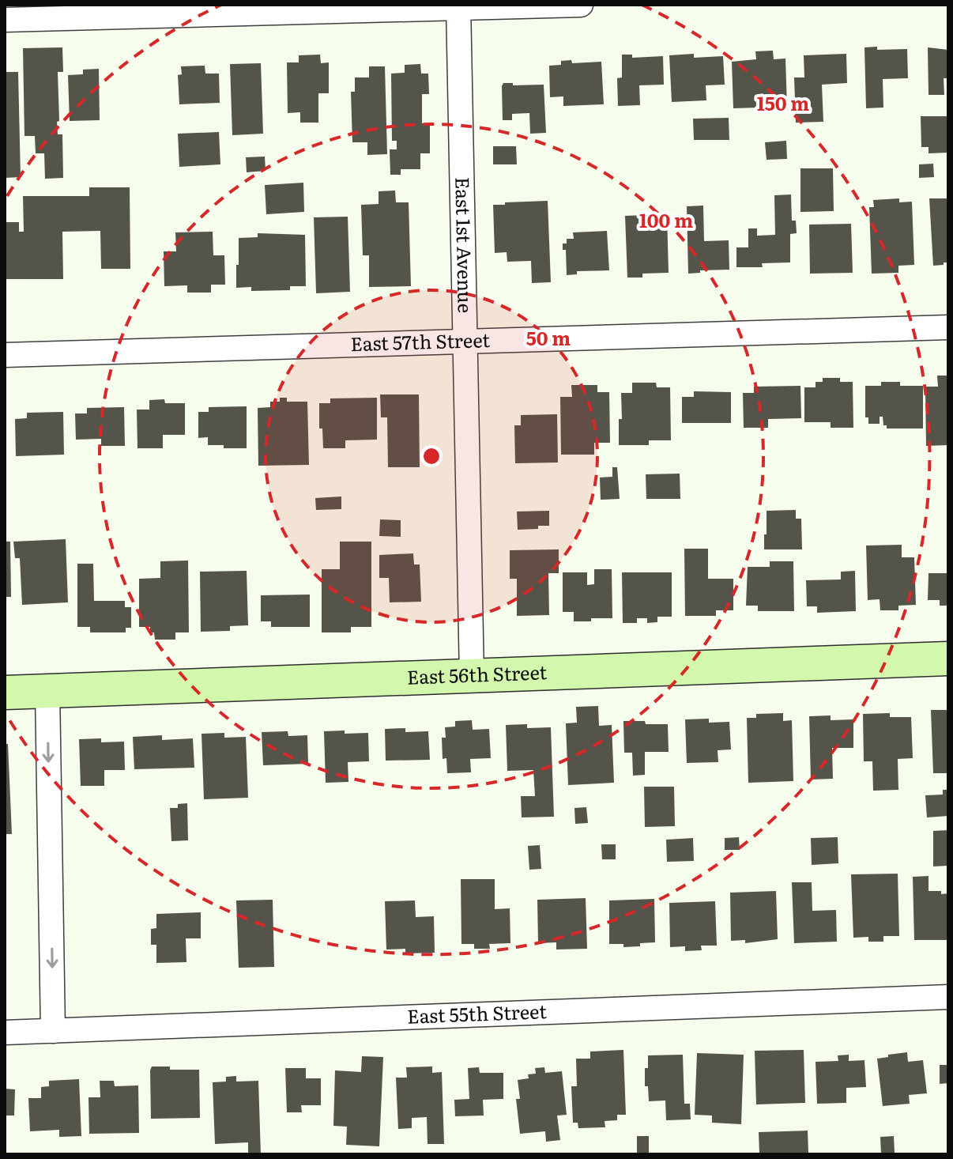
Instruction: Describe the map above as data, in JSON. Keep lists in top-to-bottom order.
{
  "streets": {
    "street": [
      "East 1st Avenue",
      "East 57th Street",
      "East 56th Street",
      "East 55th Street"
    ]
  },
  "crossings": [
    ["East 1st Avenue", "East 57th Street"],
    ["East 1st Avenue", "East 56th Street"]
  ],
  "rings": ["150 m", "100 m", "50 m"]
}
